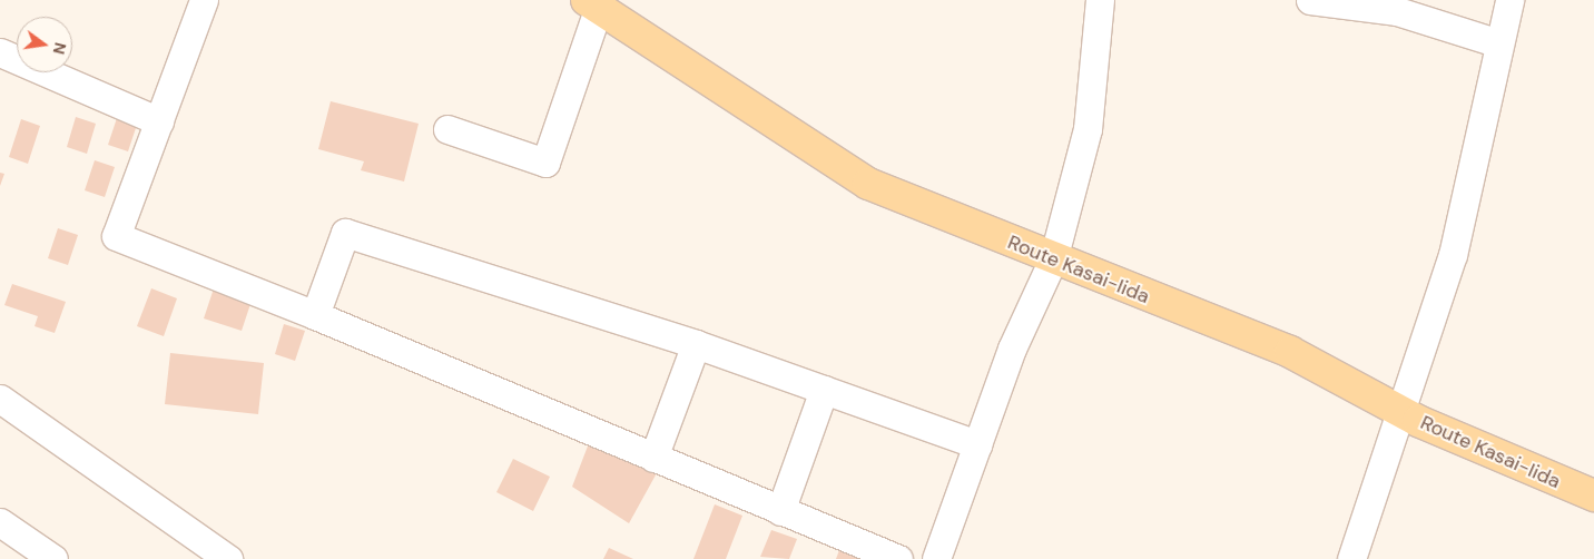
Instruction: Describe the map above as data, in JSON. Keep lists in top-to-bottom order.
{
  "streets": {
    "main road": ["Route Kasai-Iida"]
  },
  "north": "right"
}
